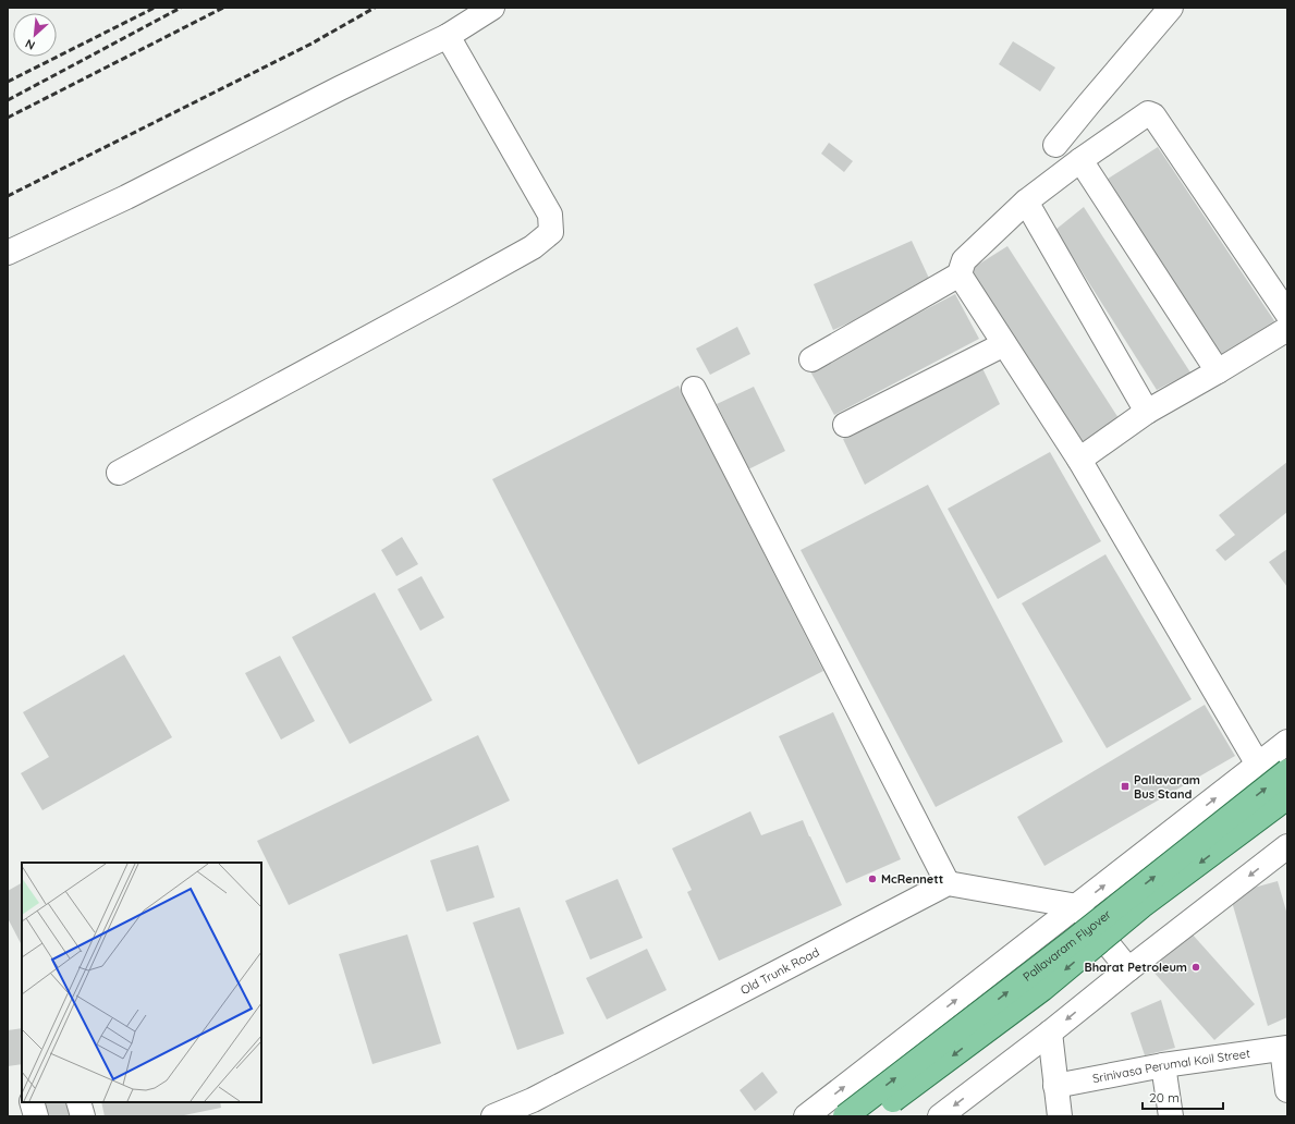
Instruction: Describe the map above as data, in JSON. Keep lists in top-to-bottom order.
{
  "streets": {
    "main road": ["Pallavaram Flyover"],
    "street": ["Old Trunk Road", "Srinivasa Perumal Koil Street"]
  },
  "places": {
    "transit": ["Pallavaram Bus Stand"],
    "other": ["McRennett", "Bharat Petroleum"]
  },
  "scale_bar": "20 m",
  "north": "bottom left"
}
